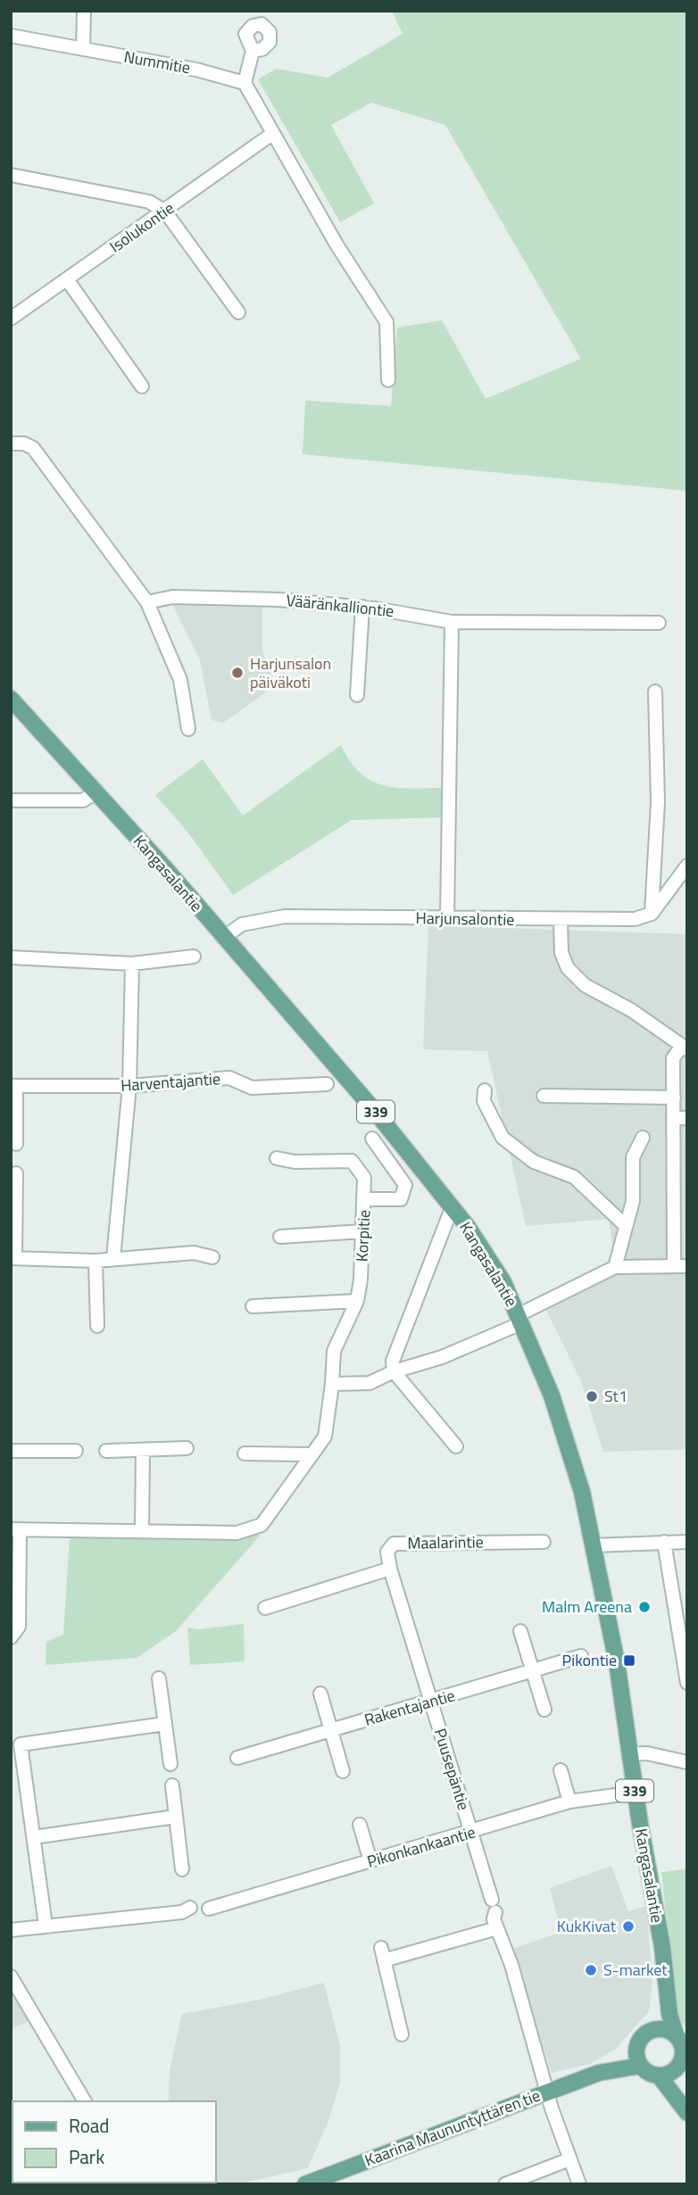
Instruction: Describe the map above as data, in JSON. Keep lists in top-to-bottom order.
{
  "streets": {
    "main road": ["Kangasalantie", "339", "Kaarina Maununtyttären tie"],
    "street": [
      "Nummitie",
      "Isolukontie",
      "Vääränkalliontie",
      "Harjunsalontie",
      "Harventajantie",
      "Korpitie",
      "Maalarintie",
      "Rakentajantie",
      "Puusepäntie",
      "Pikonkankaantie"
    ]
  },
  "crossings": [
    ["Kangasalantie", "Harjunsalontie"],
    ["Kangasalantie", "339"],
    ["Kangasalantie", "Pikonkankaantie"],
    ["Kangasalantie", "Kaarina Maununtyttären tie"],
    ["339", "Kaarina Maununtyttären tie"],
    ["Maalarintie", "Puusepäntie"],
    ["Rakentajantie", "Puusepäntie"],
    ["Puusepäntie", "Pikonkankaantie"],
    ["Puusepäntie", "Kaarina Maununtyttären tie"]
  ],
  "places": {
    "other": [
      "Harjunsalon päiväkoti",
      "St1",
      "Malm Areena",
      "KukKivat",
      "S-market"
    ],
    "transit": ["Pikontie"]
  },
  "legend": ["Road", "Park"]
}
